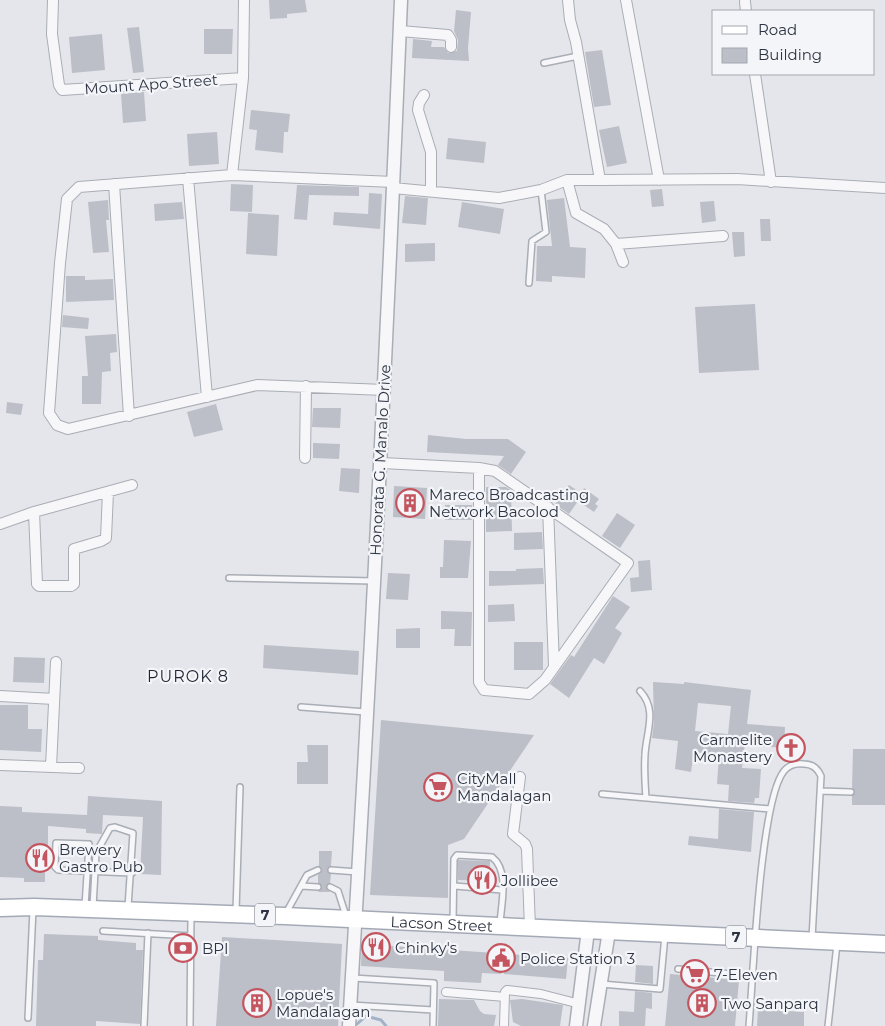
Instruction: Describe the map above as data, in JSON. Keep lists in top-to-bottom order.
{
  "streets": {
    "main road": ["7", "Lacson Street"],
    "street": ["Mount Apo Street", "Honorata G. Manalo Drive"]
  },
  "crossings": [
    ["Honorata G. Manalo Drive", "Lacson Street"]
  ],
  "districts": ["PUROK 8"],
  "places": {
    "building": ["Mareco Broadcasting Network Bacolod", "Lopue's Mandalagan", "Two Sanparq"],
    "church": ["Carmelite Monastery"],
    "supermarket": ["CityMall Mandalagan", "7-Eleven"],
    "restaurant": ["Brewery Gastro Pub", "Jollibee", "Chinky's"],
    "bank": ["BPI"],
    "public building": ["Police Station 3"]
  },
  "legend": ["Road", "Building"]
}
